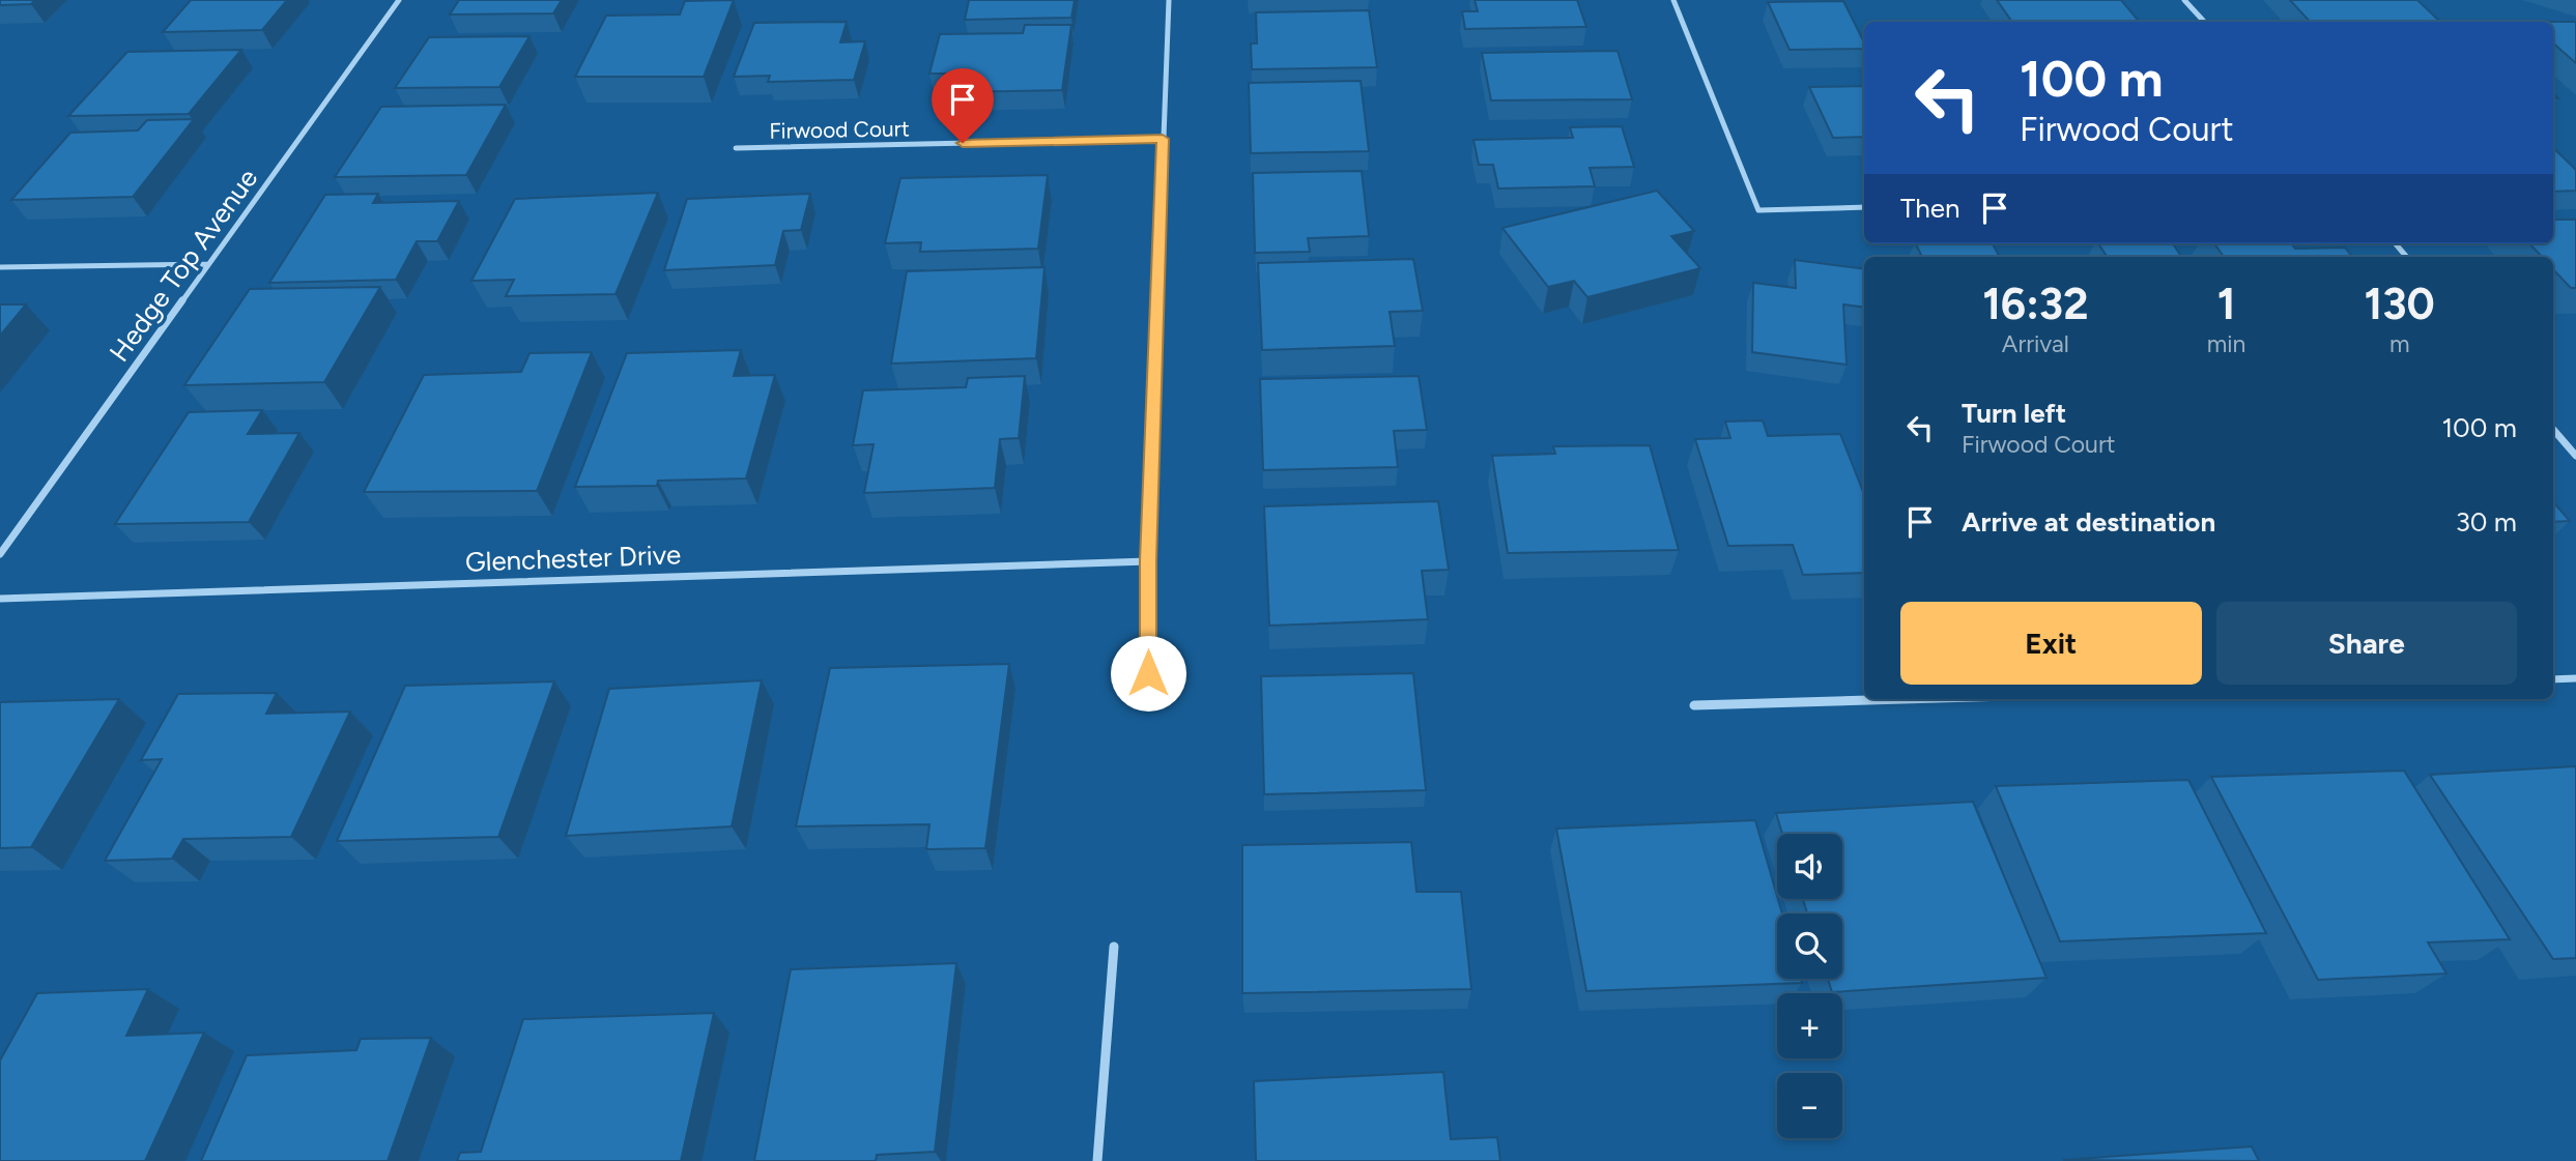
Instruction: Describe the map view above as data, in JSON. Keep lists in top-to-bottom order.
{
  "streets": {
    "street": ["Firwood Court", "Hedge Top Avenue", "Glenchester Drive"]
  },
  "page": {
    "turn": ["100 m", "Firwood Court"],
    "then": "Then",
    "eta": [
      "16:32",
      "Arrival",
      "1",
      "min",
      "130",
      "m"
    ],
    "list": [
      {
        "name": "Turn left",
        "note": "Firwood Court",
        "value": "100 m"
      },
      {
        "name": "Arrive at destination",
        "value": "30 m"
      }
    ],
    "buttons": ["Exit", "Share"],
    "map_buttons": ["+", "−"]
  }
}
